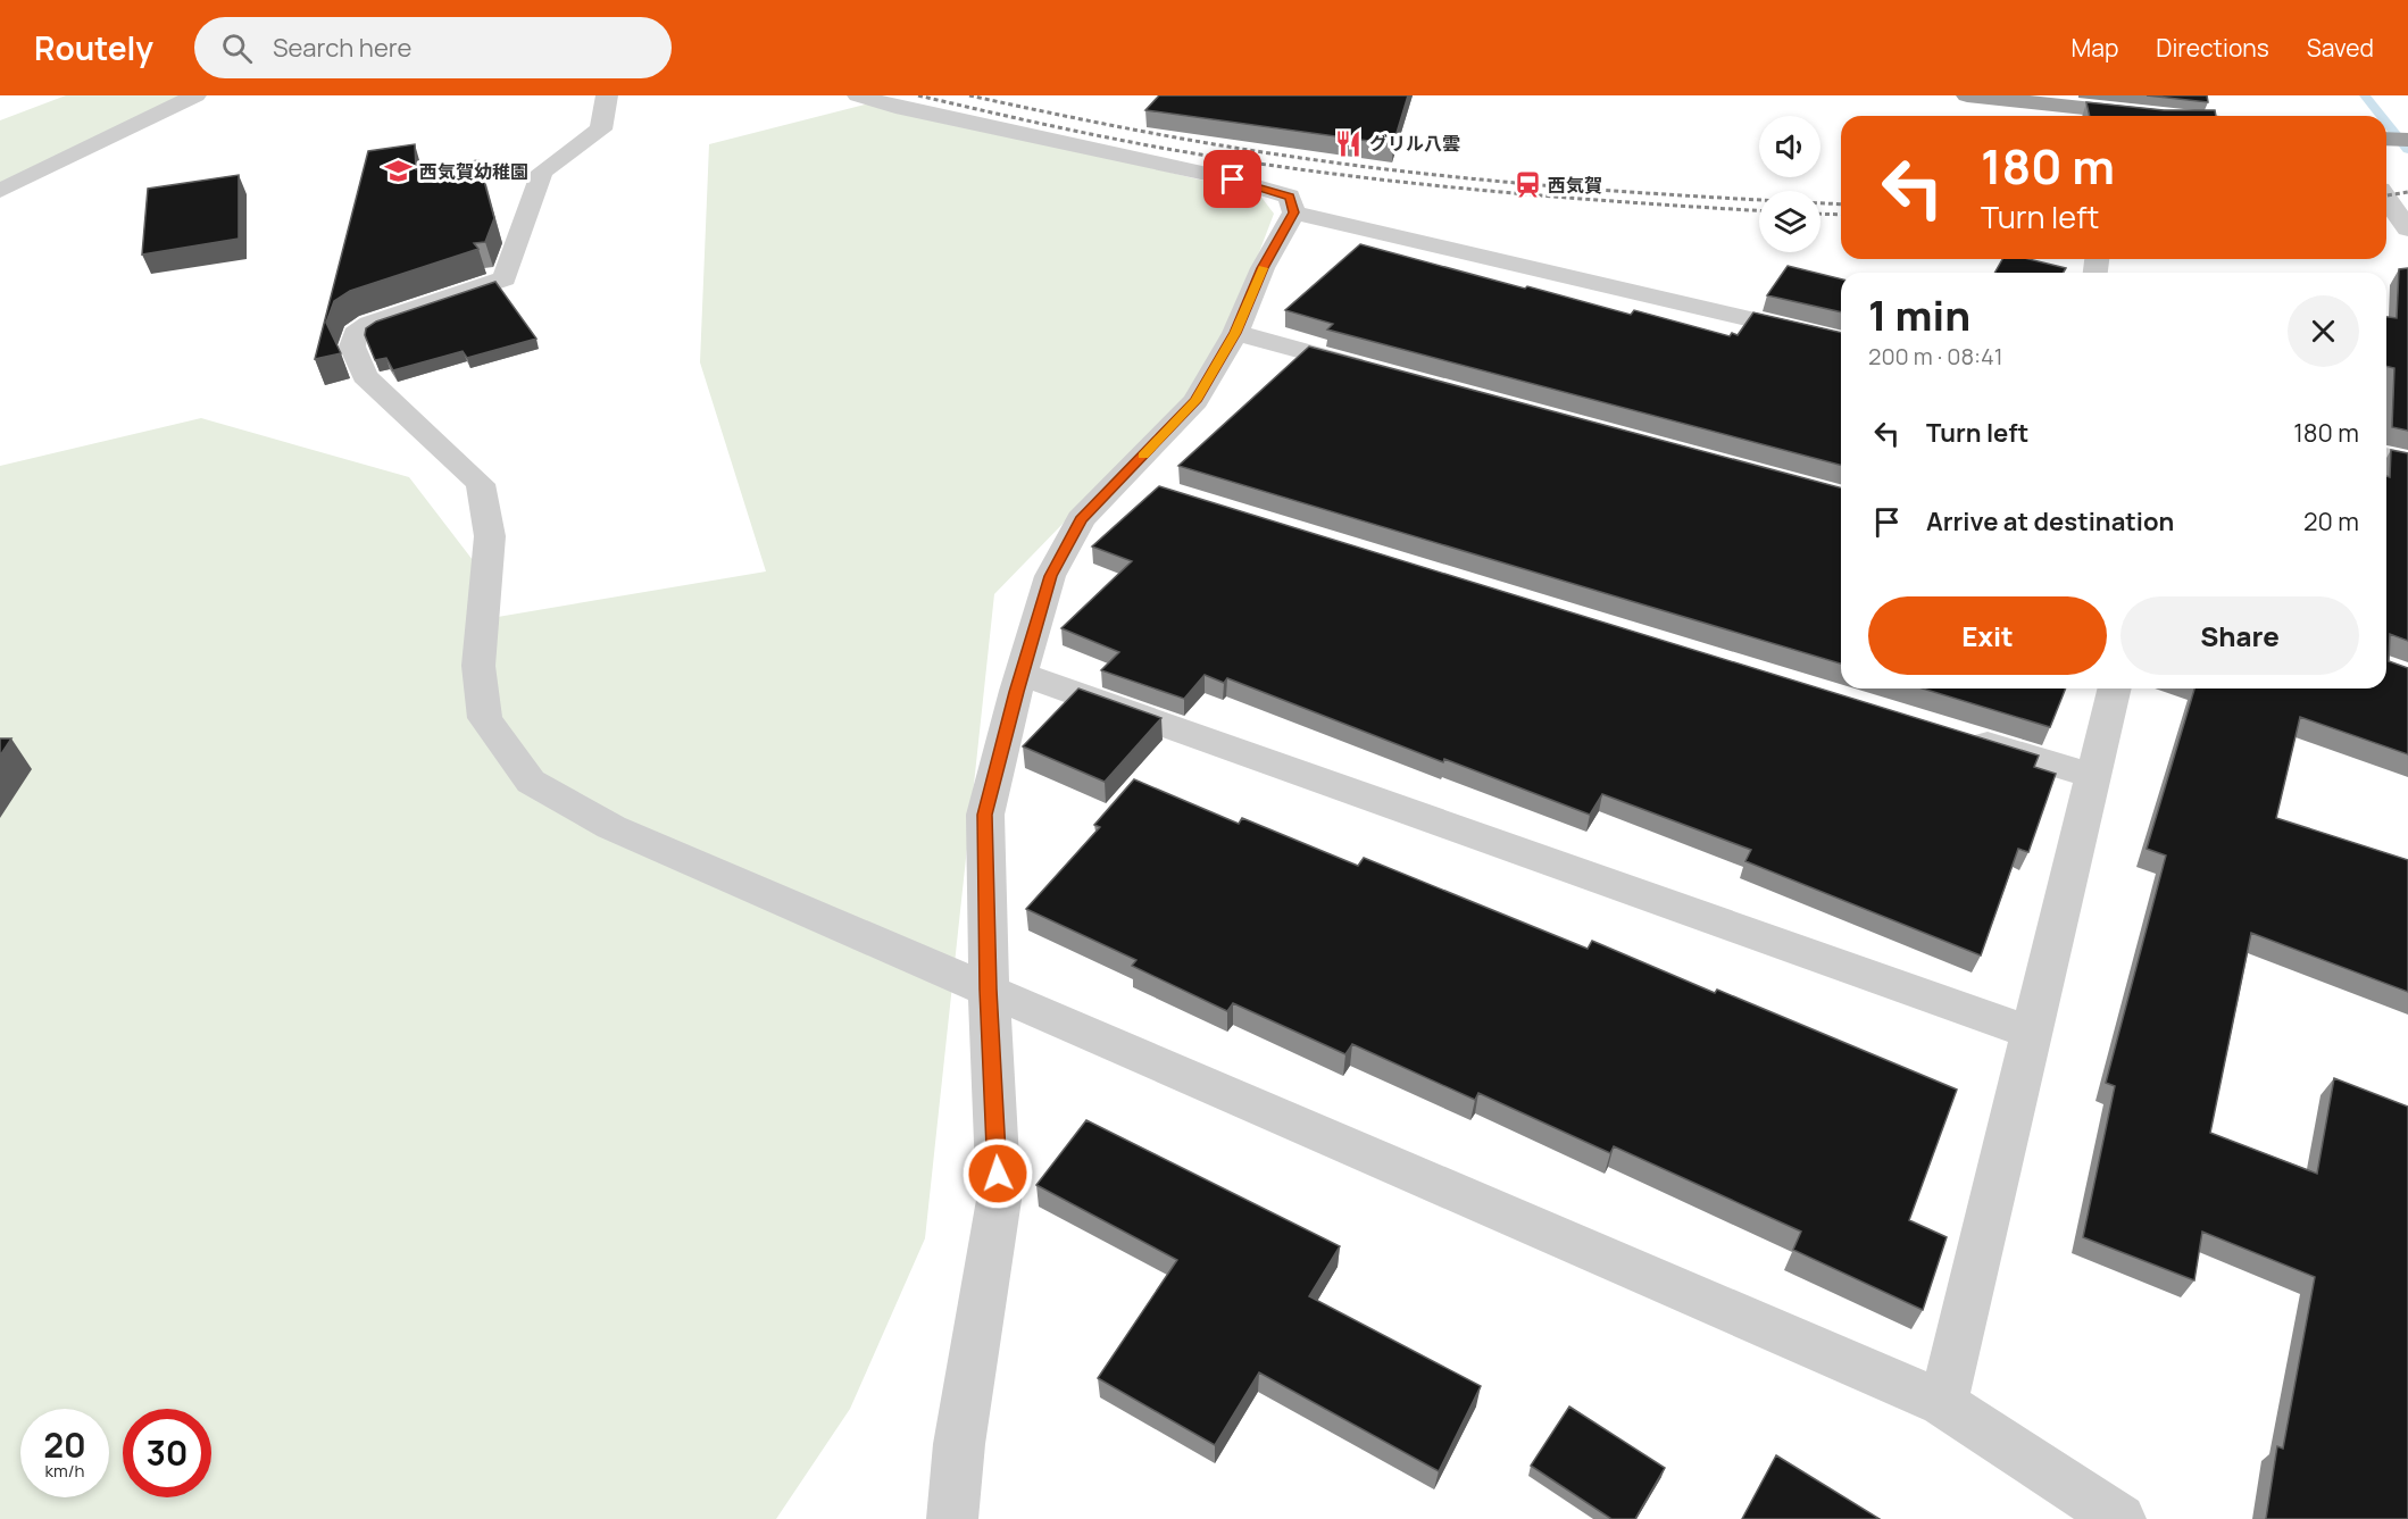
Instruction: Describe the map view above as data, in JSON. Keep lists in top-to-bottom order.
{
  "places": {
    "restaurant": ["グリル八雲"],
    "school or university": ["西気賀幼稚園"],
    "station": ["西気賀"]
  },
  "page": {
    "header": "Routely",
    "search": "Search here",
    "nav": ["Map", "Directions", "Saved"],
    "turn": ["180 m", "Turn left"],
    "heading": ["1 min", "200 m · 08:41"],
    "list": [
      {
        "name": "Turn left",
        "value": "180 m"
      },
      {
        "name": "Arrive at destination",
        "value": "20 m"
      }
    ],
    "buttons": ["Exit", "Share"],
    "speed": "20 km/h",
    "limit": "30"
  }
}
